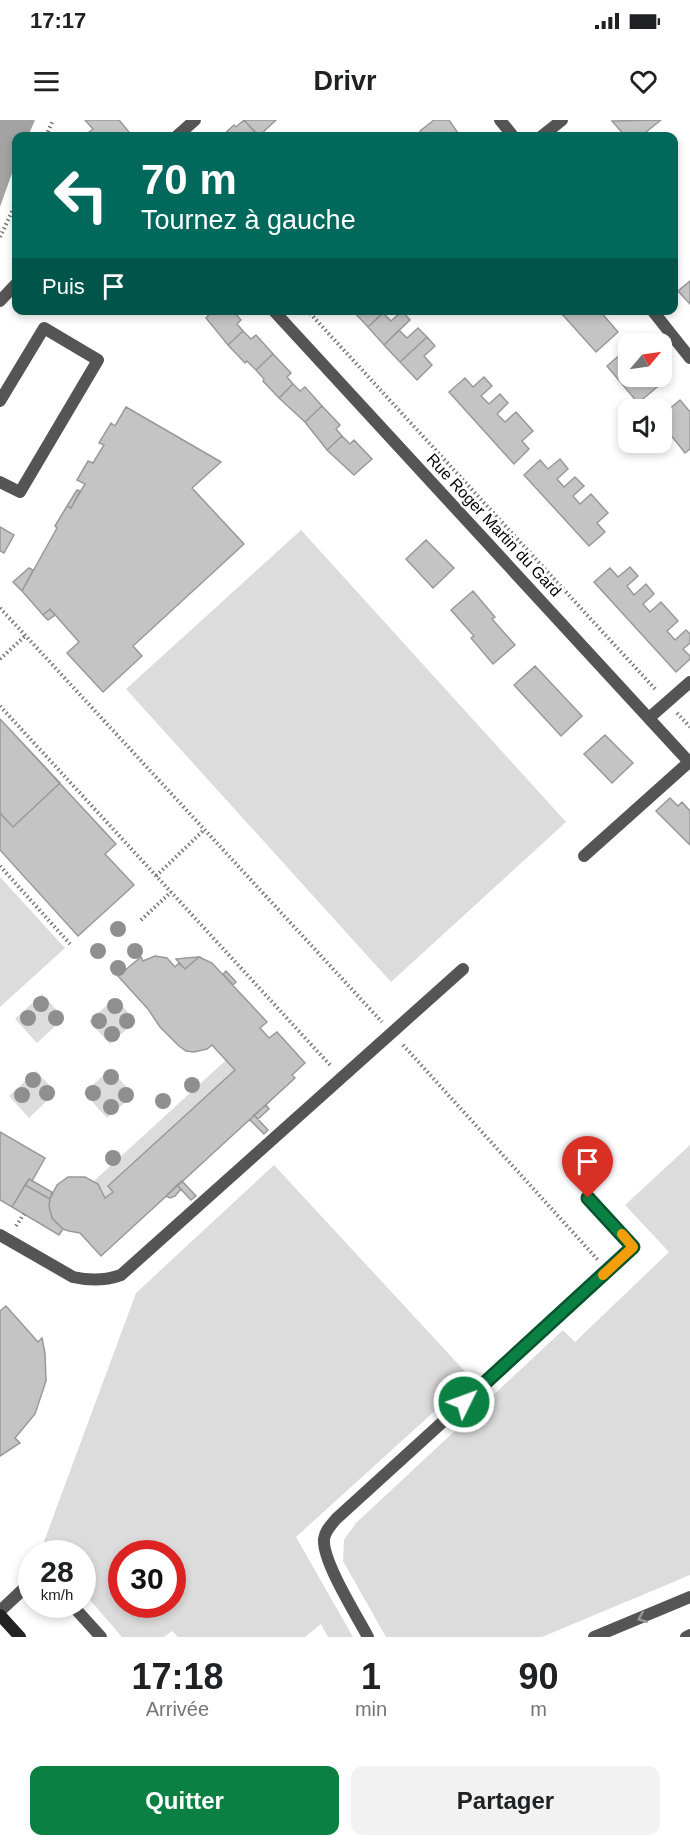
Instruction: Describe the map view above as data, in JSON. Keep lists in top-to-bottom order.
{
  "streets": {
    "street": ["Rue Roger Martin du Gard"]
  },
  "north": "top right",
  "page": {
    "status": "17:17",
    "header": "Drivr",
    "turn": ["70 m", "Tournez à gauche"],
    "then": "Puis",
    "speed": "28 km/h",
    "limit": "30",
    "eta": [
      "17:18",
      "Arrivée",
      "1",
      "min",
      "90",
      "m"
    ],
    "buttons": ["Quitter", "Partager"]
  }
}
